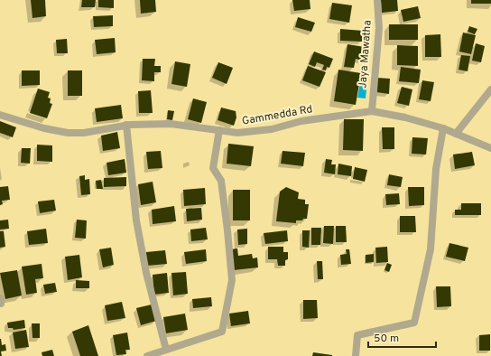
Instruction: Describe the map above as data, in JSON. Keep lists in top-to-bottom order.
{
  "streets": {
    "street": ["Jaya Mawatha", "Gammedda Rd"]
  },
  "crossings": [
    ["Jaya Mawatha", "Gammedda Rd"]
  ],
  "scale_bar": "50 m"
}
